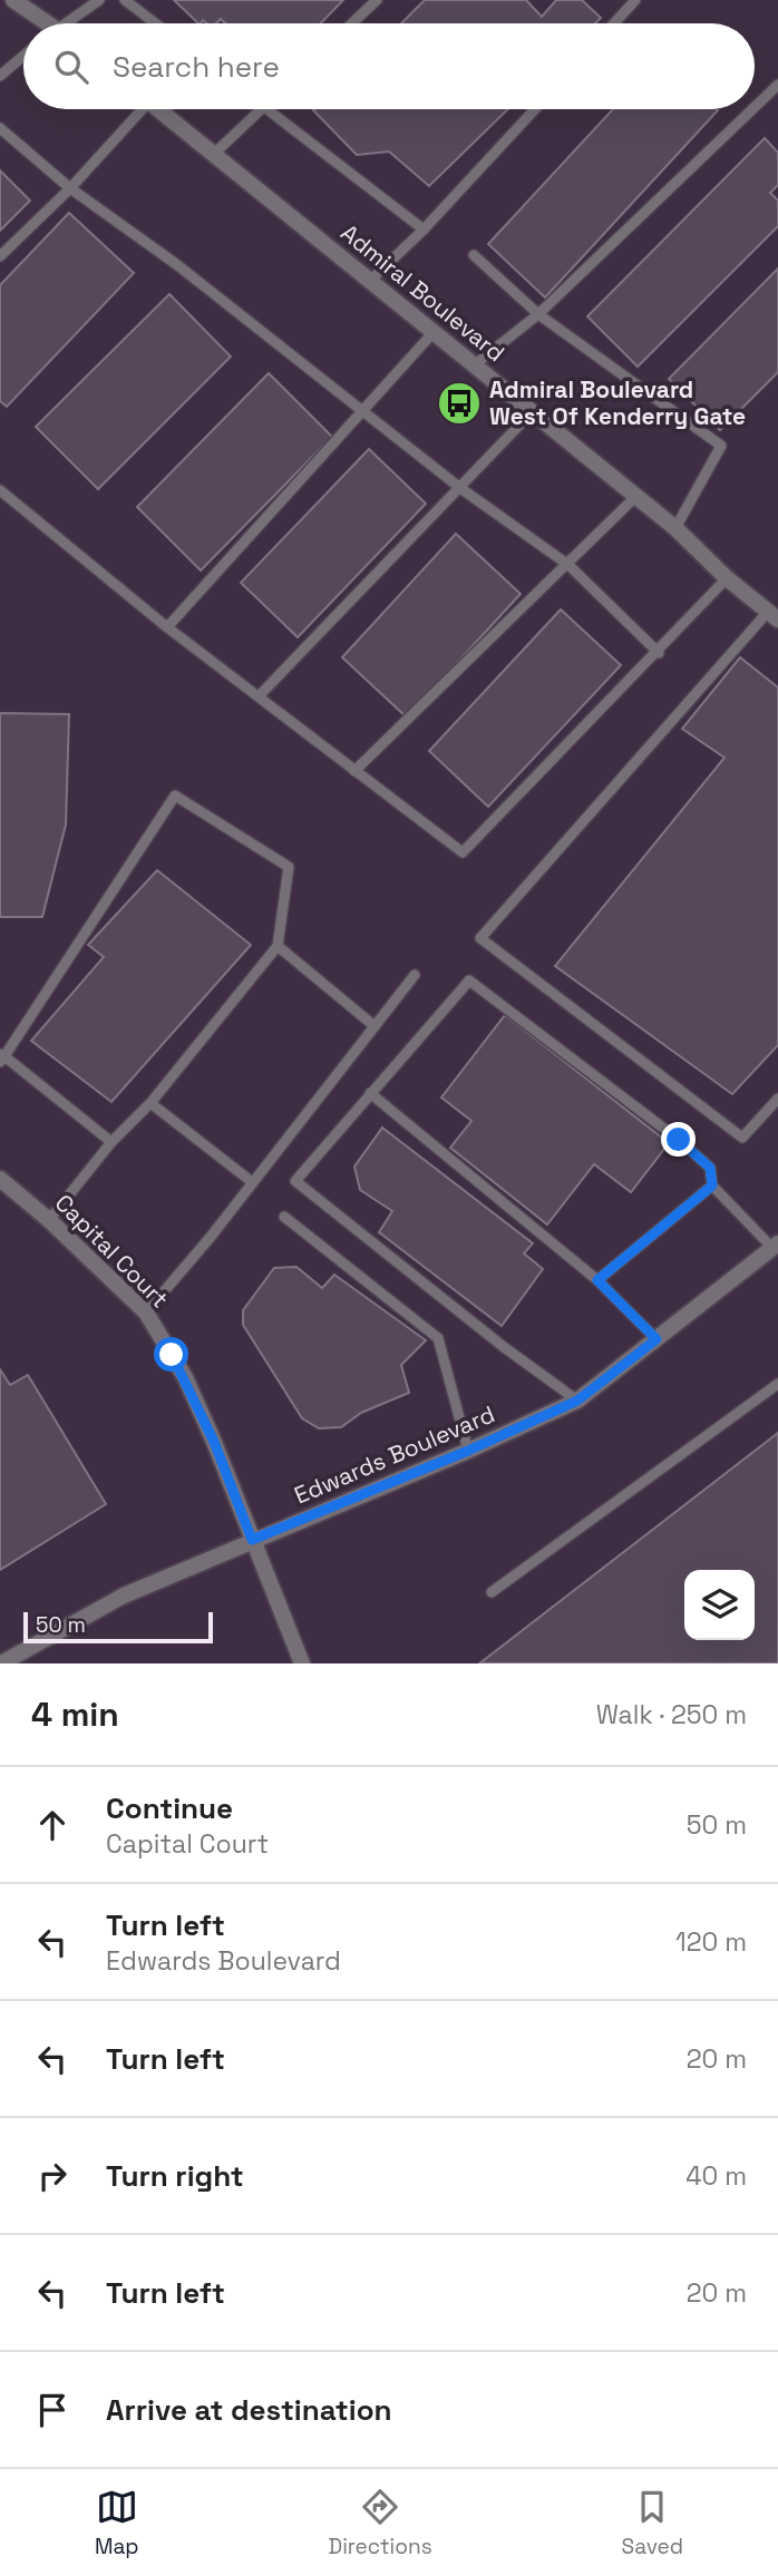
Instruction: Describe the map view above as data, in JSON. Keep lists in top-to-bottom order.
{
  "streets": {
    "street": ["Admiral Boulevard", "Capital Court", "Edwards Boulevard"]
  },
  "crossings": [
    ["Capital Court", "Edwards Boulevard"]
  ],
  "places": {
    "bus stop": ["Admiral Boulevard West Of Kenderry Gate"]
  },
  "scale_bar": "50 m",
  "page": {
    "search": "Search here",
    "scale": "50 m",
    "heading": ["4 min", "Walk · 250 m"],
    "list": [
      ["Continue", "Capital Court", "50 m"],
      ["Turn left", "Edwards Boulevard", "120 m"],
      ["Turn left", "20 m"],
      ["Turn right", "40 m"],
      ["Turn left", "20 m"],
      "Arrive at destination"
    ],
    "nav": ["Map", "Directions", "Saved"]
  }
}
